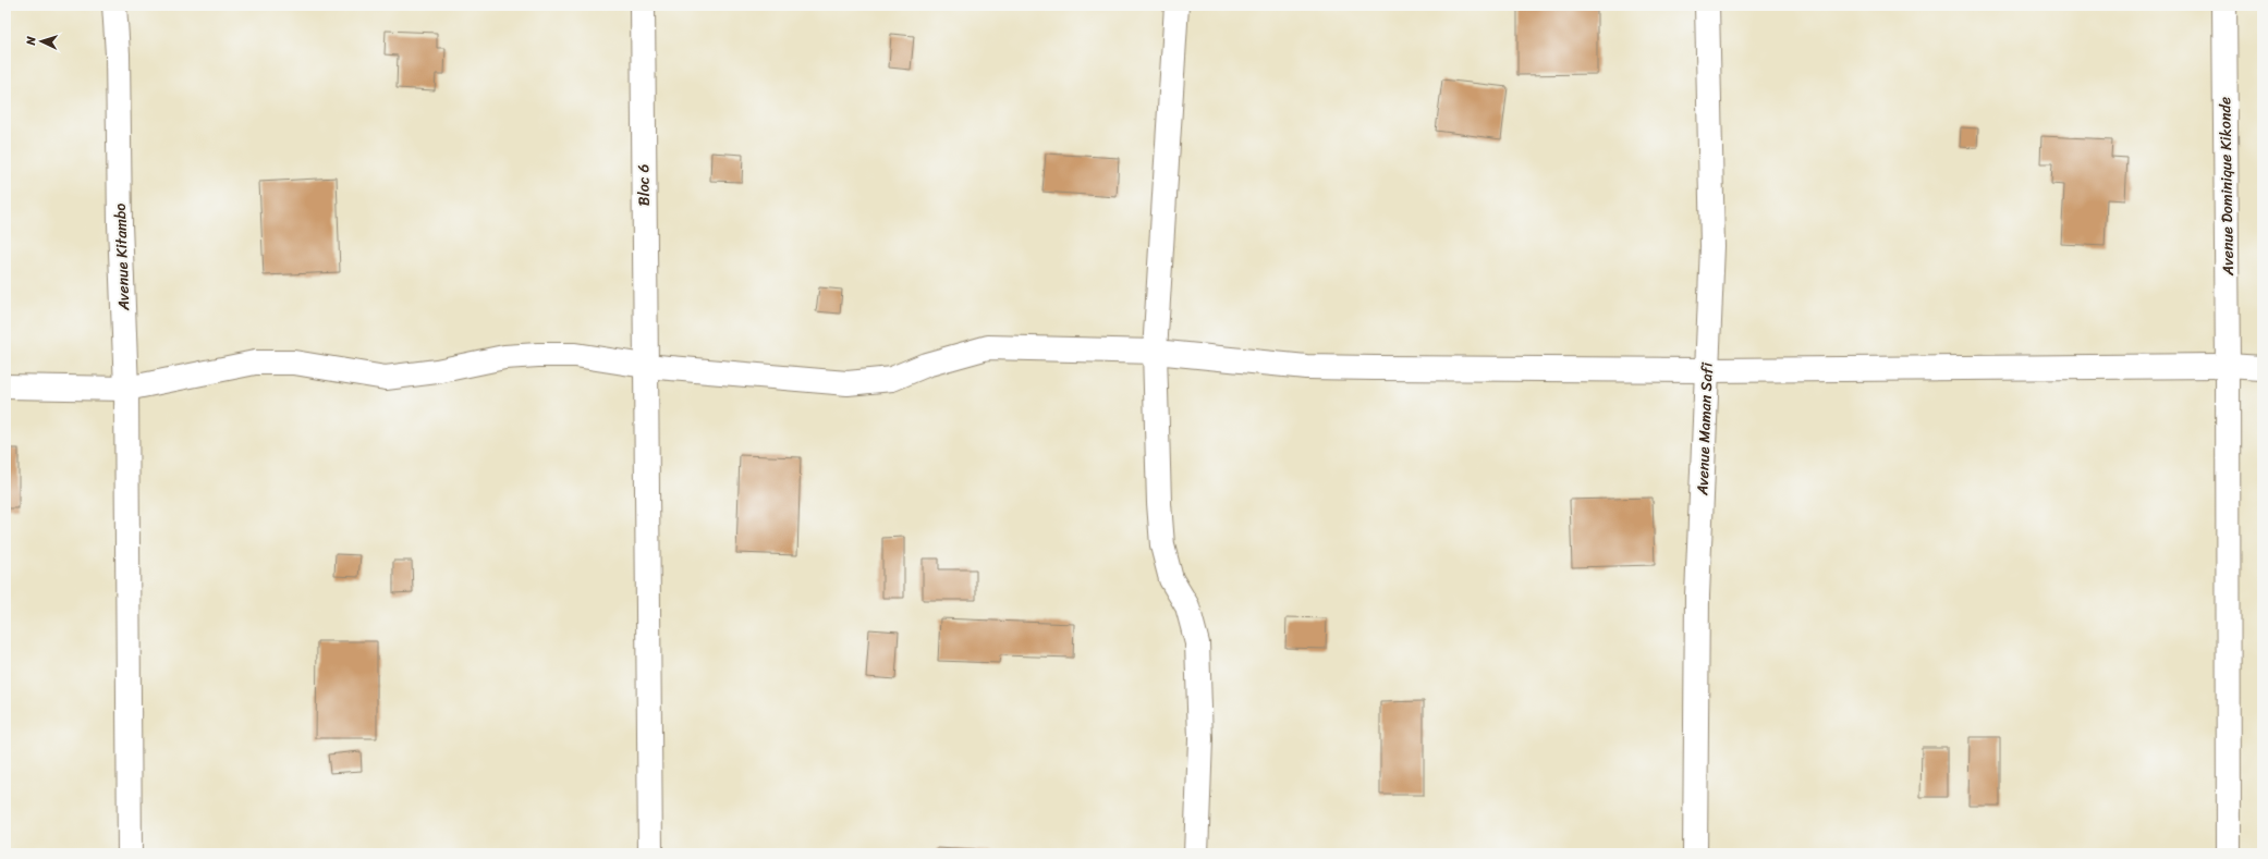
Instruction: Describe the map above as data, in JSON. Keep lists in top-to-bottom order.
{
  "streets": {
    "street": [
      "Bloc 6",
      "Avenue Dominique Kikonde",
      "Avenue Kitambo",
      "Avenue Maman Safi"
    ]
  },
  "north": "left"
}
